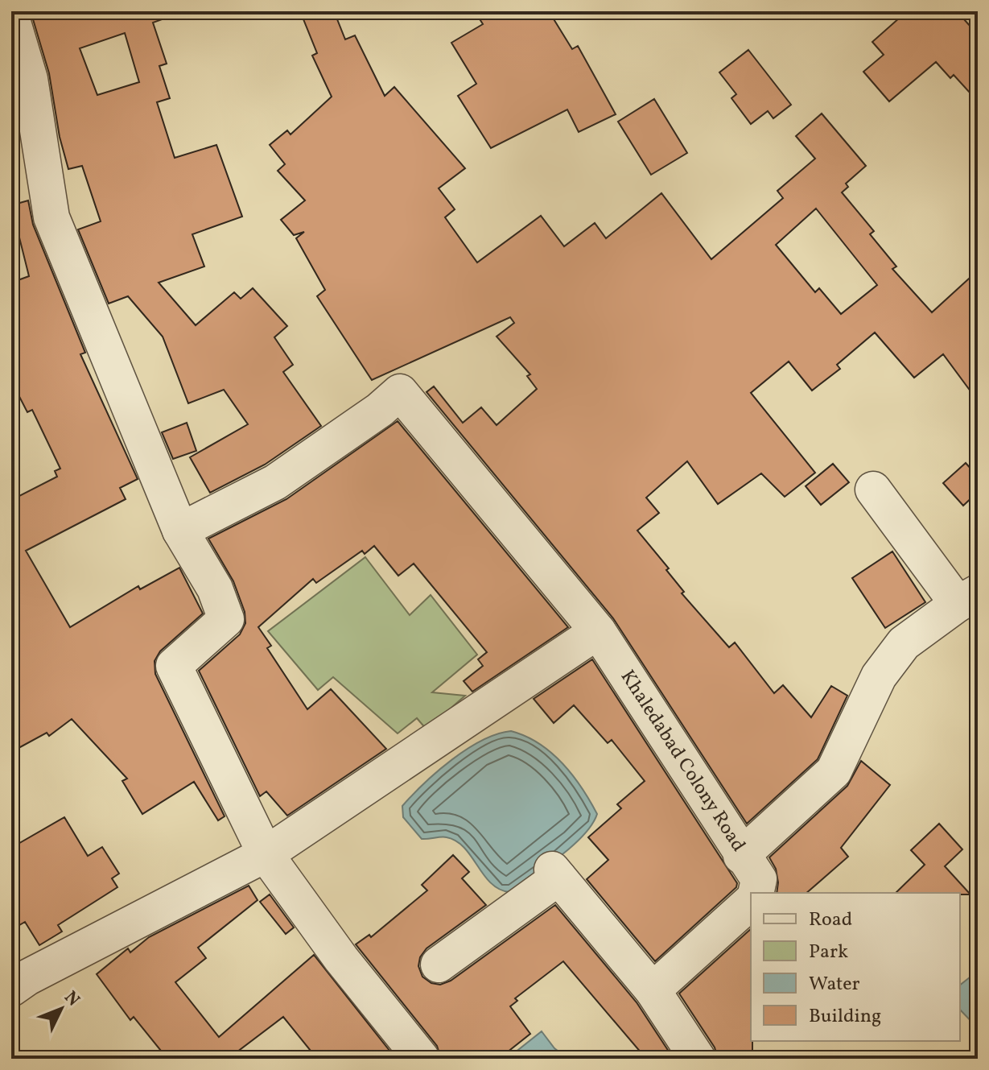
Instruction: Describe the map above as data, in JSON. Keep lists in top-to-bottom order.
{
  "streets": {
    "street": ["Khaledabad Colony Road"]
  },
  "legend": [
    "Road",
    "Park",
    "Water",
    "Building"
  ],
  "north": "top right"
}
